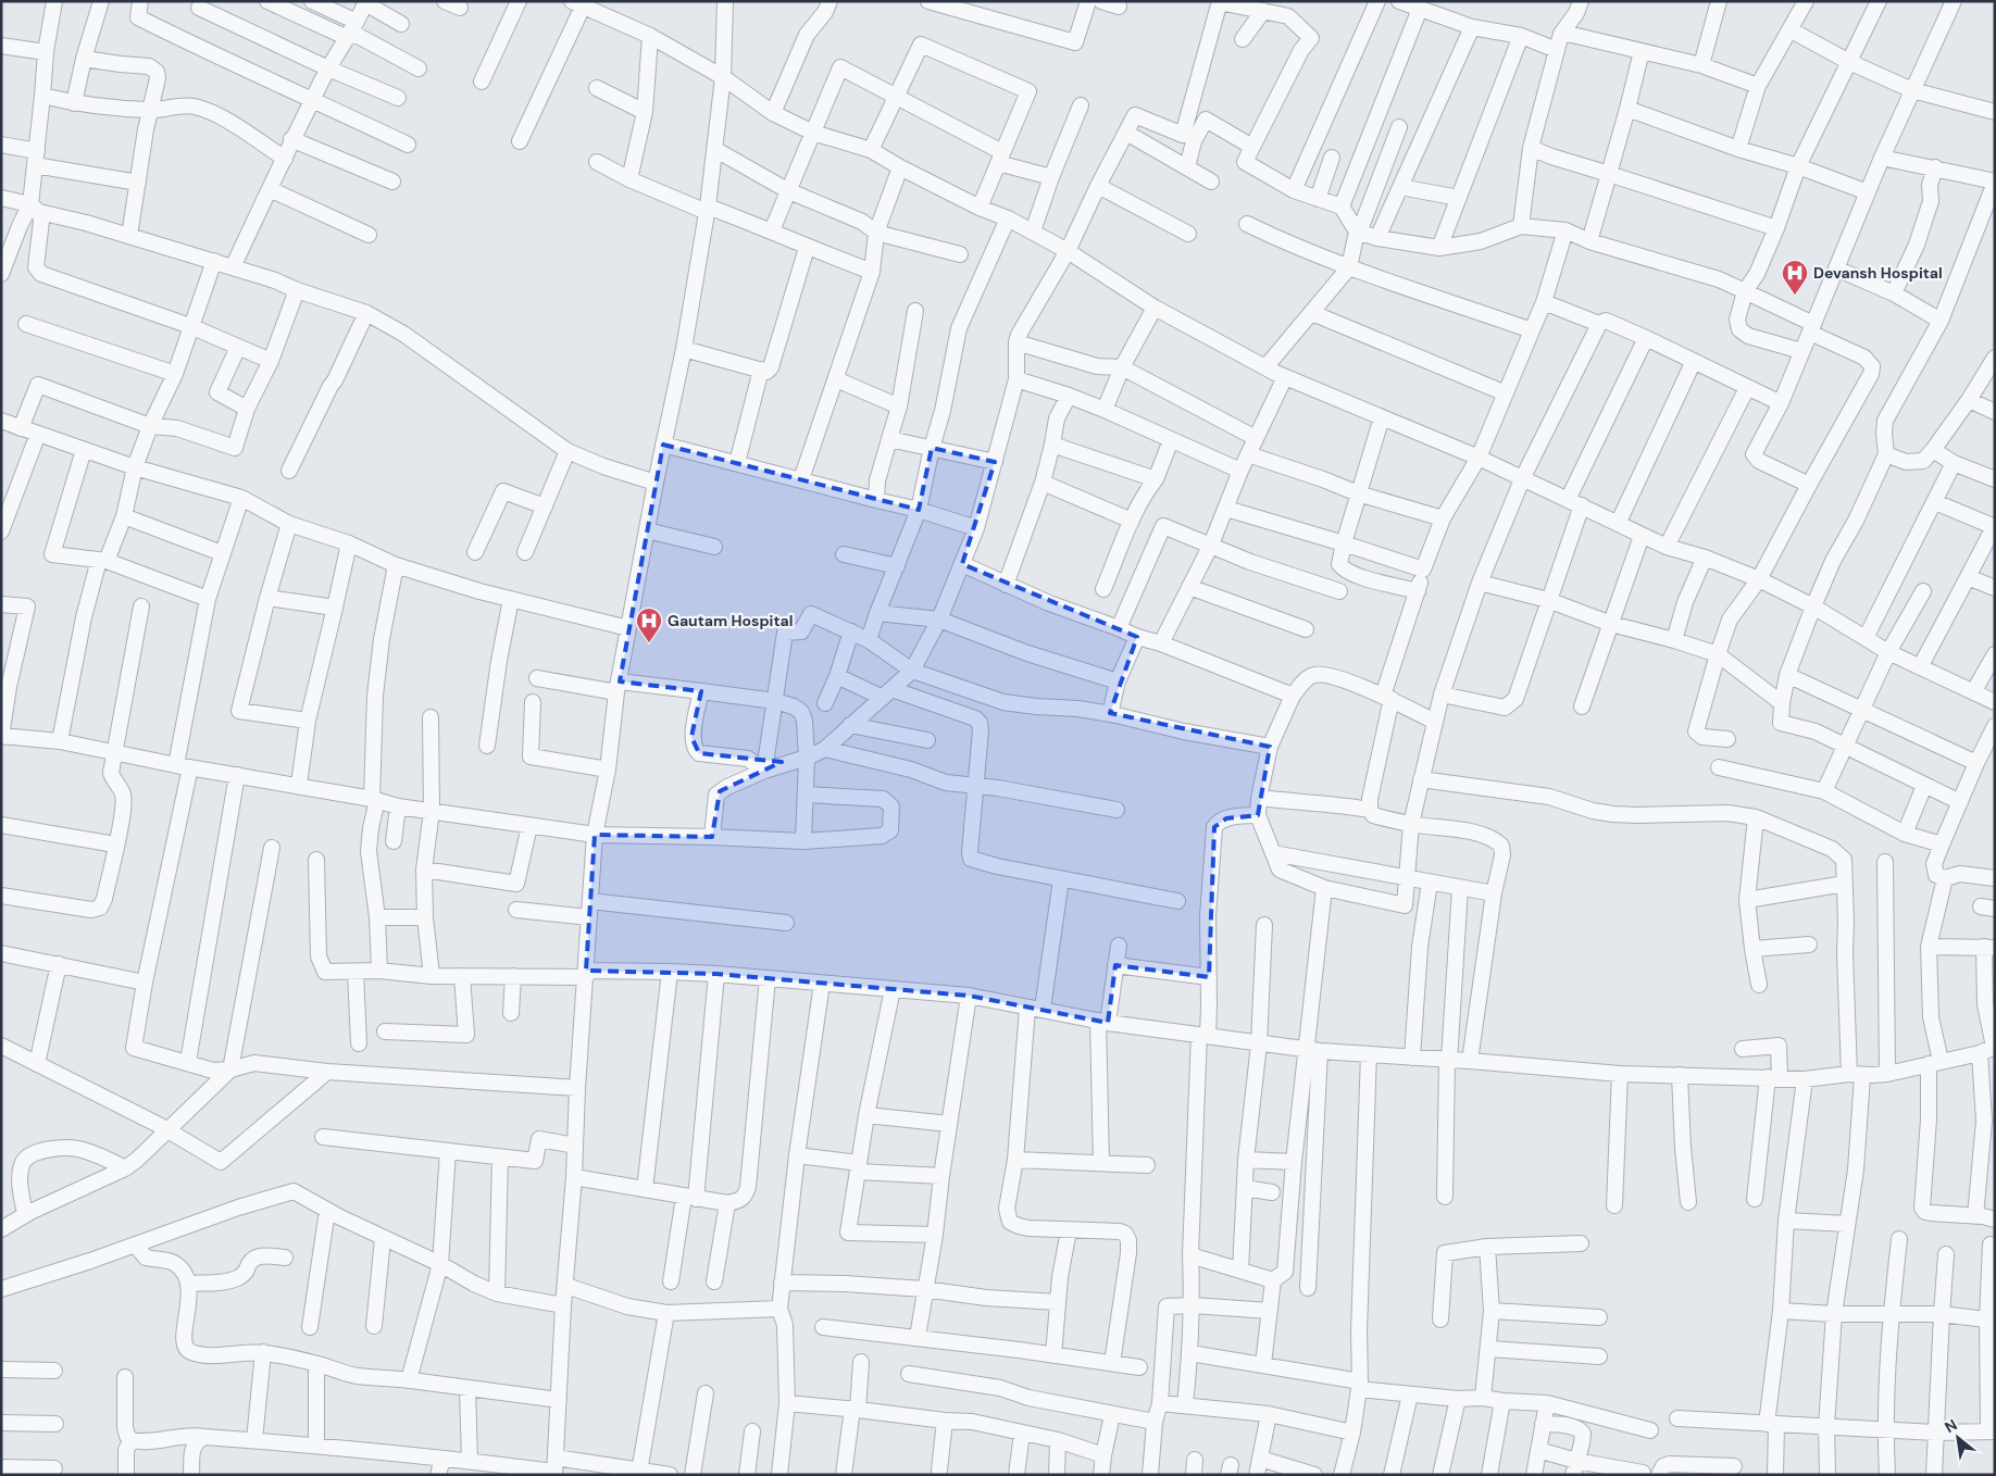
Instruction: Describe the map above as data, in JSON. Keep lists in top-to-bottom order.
{
  "places": {
    "hospital": ["Devansh Hospital", "Gautam Hospital"]
  },
  "north": "top left"
}
